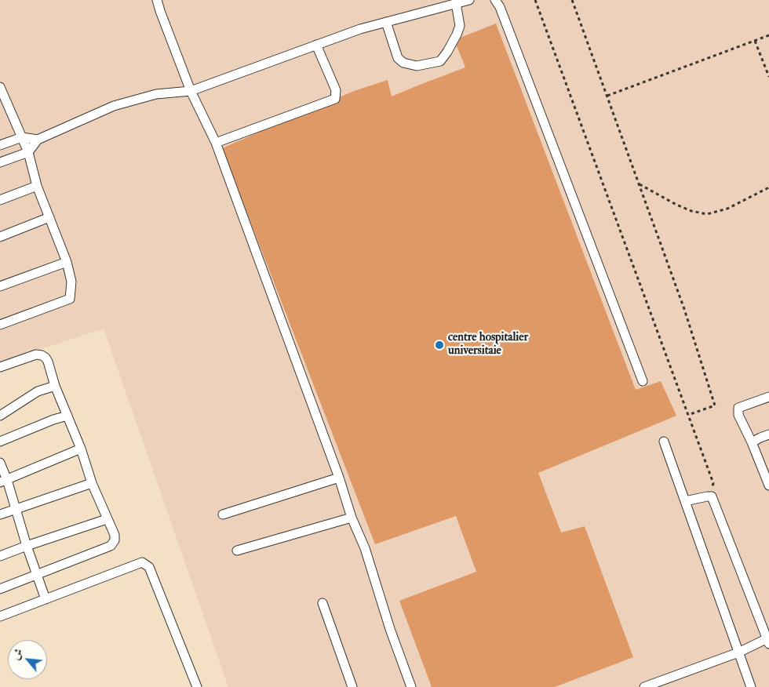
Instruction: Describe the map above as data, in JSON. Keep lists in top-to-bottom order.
{
  "places": ["centre hospitalier universitaie"],
  "north": "top left"
}
